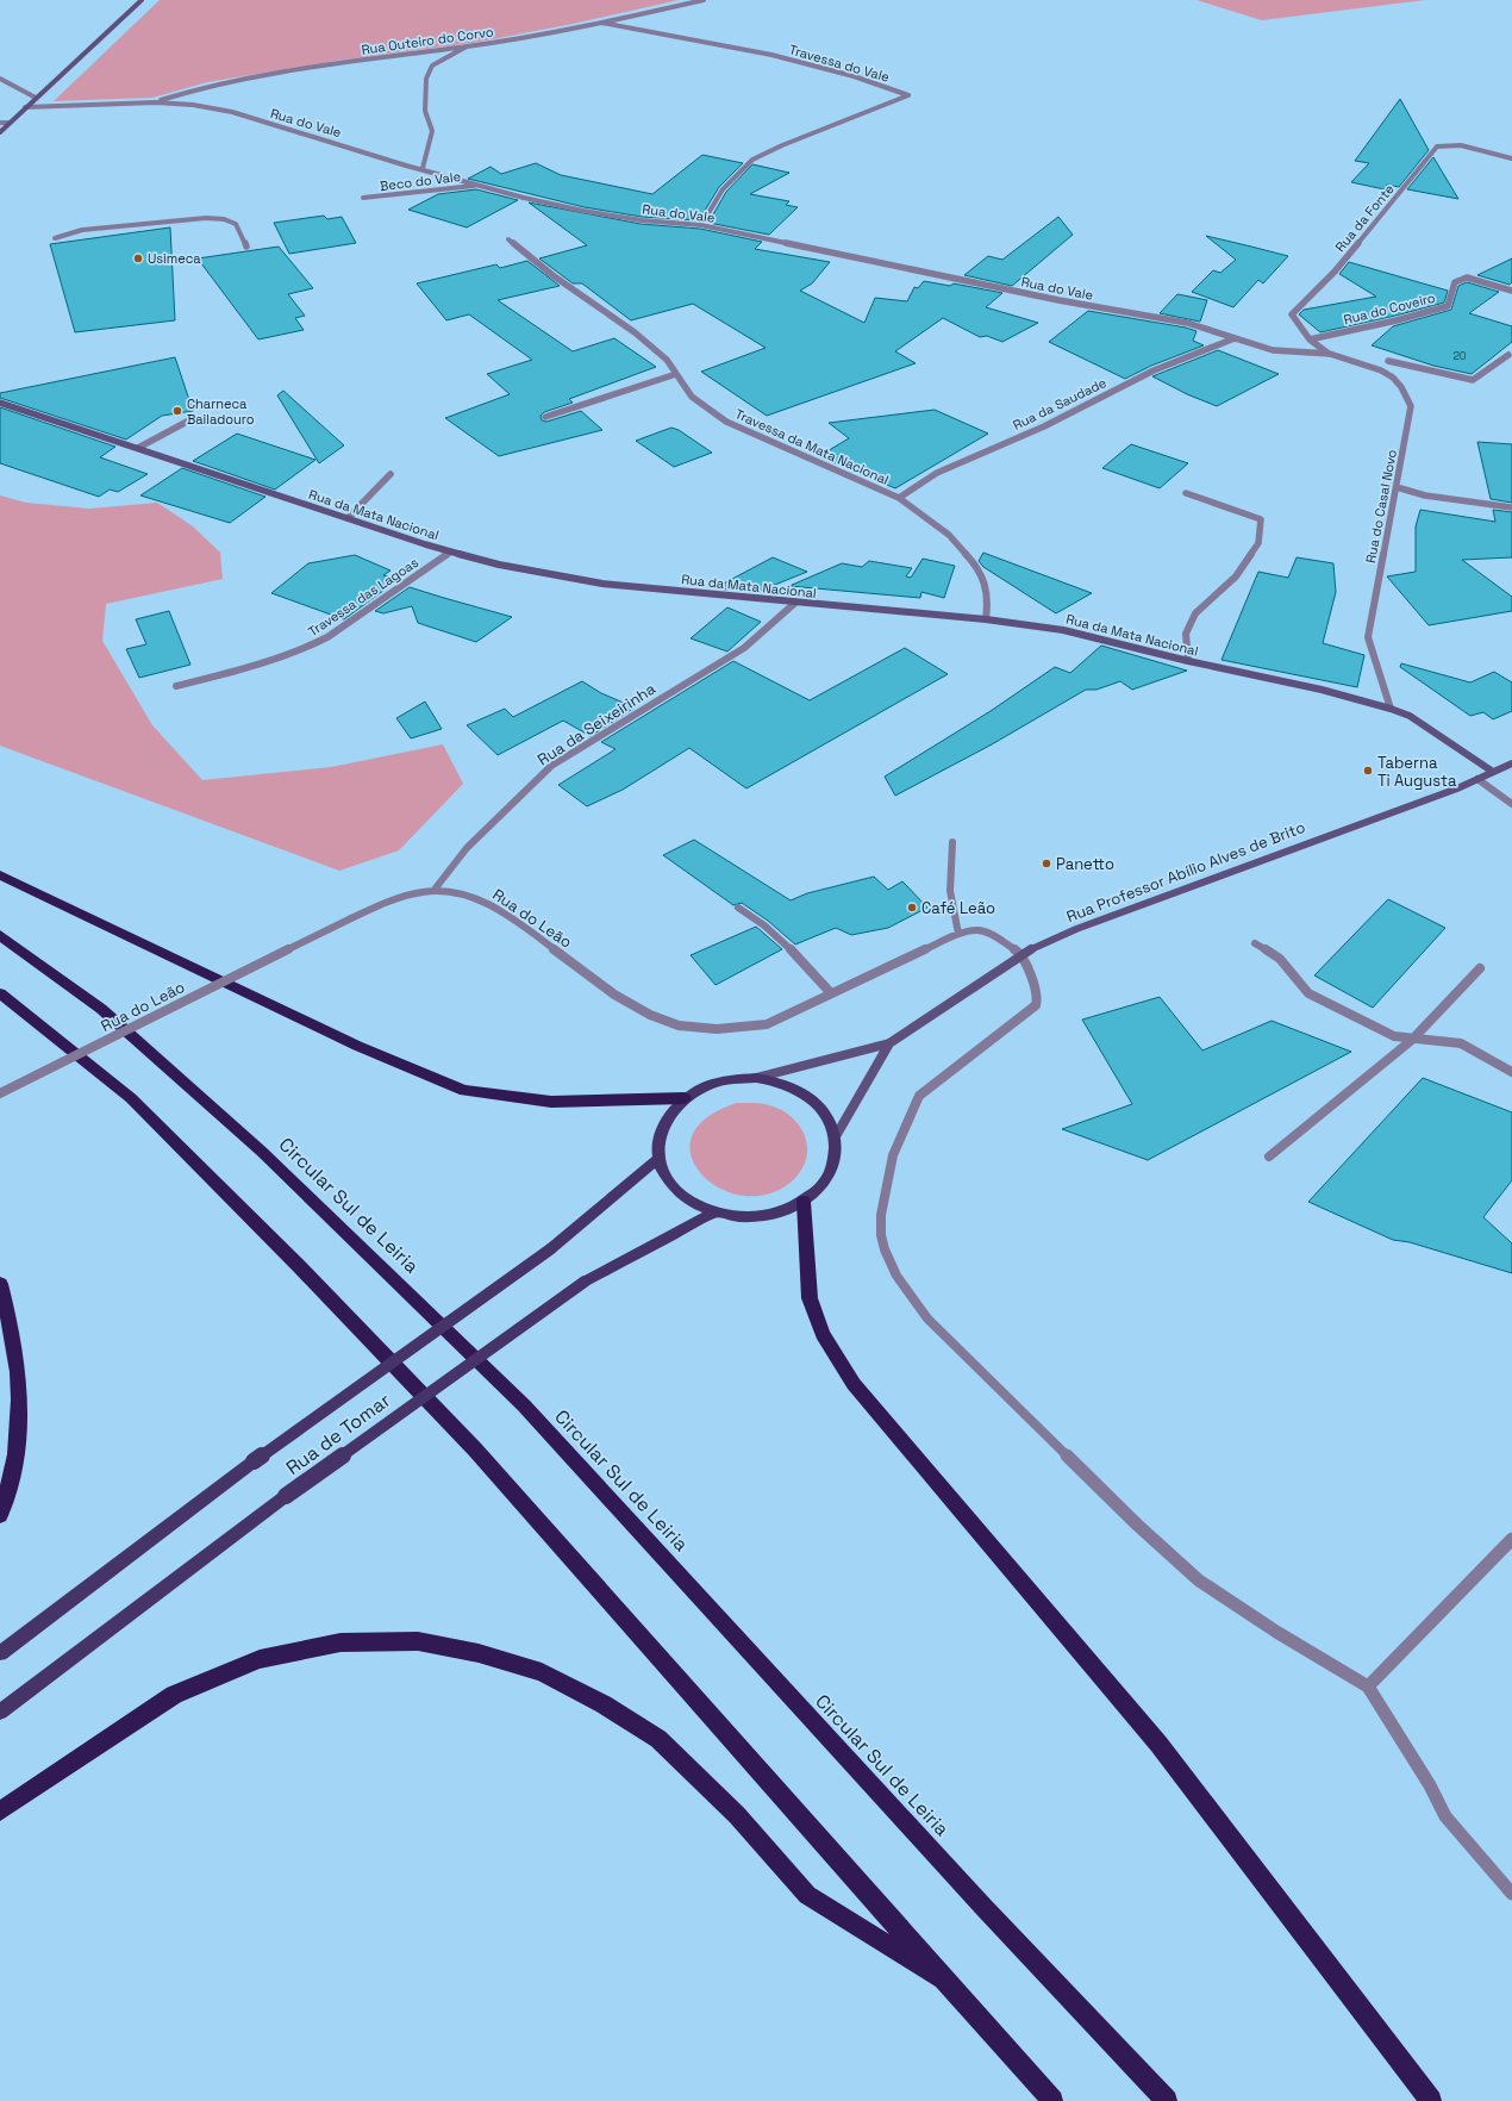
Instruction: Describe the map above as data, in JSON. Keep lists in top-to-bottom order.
{
  "streets": {
    "highway": ["Circular Sul de Leiria"],
    "main road": ["Rua de Tomar"],
    "street": [
      "Rua Outeiro do Corvo",
      "Travessa do Vale",
      "Rua do Vale",
      "Beco do Vale",
      "Rua da Fonte",
      "Rua do Coveiro",
      "Rua da Saudade",
      "Travessa da Mata Nacional",
      "Rua do Casal Novo",
      "Rua da Mata Nacional",
      "Travessa das Lagoas",
      "Rua da Seixeirinha",
      "Rua Professor Abílio Alves de Brito",
      "Rua do Leão"
    ]
  },
  "crossings": [
    ["Rua Outeiro do Corvo", "Travessa do Vale"],
    ["Rua Outeiro do Corvo", "Rua do Vale"],
    ["Travessa do Vale", "Rua do Vale"],
    ["Rua do Vale", "Beco do Vale"],
    ["Rua do Vale", "Rua da Fonte"],
    ["Rua do Vale", "Rua da Saudade"],
    ["Rua do Vale", "Rua do Casal Novo"],
    ["Rua da Fonte", "Rua do Coveiro"],
    ["Rua da Fonte", "Rua do Casal Novo"],
    ["Rua da Saudade", "Travessa da Mata Nacional"],
    ["Travessa da Mata Nacional", "Rua da Mata Nacional"],
    ["Rua do Casal Novo", "Rua da Mata Nacional"],
    ["Rua da Mata Nacional", "Travessa das Lagoas"],
    ["Rua da Mata Nacional", "Rua da Seixeirinha"],
    ["Rua da Mata Nacional", "Rua Professor Abílio Alves de Brito"],
    ["Rua da Seixeirinha", "Rua do Leão"],
    ["Rua Professor Abílio Alves de Brito", "Rua do Leão"],
    ["Rua Professor Abílio Alves de Brito", "Rua de Tomar"]
  ],
  "places": [
    "Usimeca",
    "Charneca Bailadouro",
    "Taberna Ti Augusta",
    "Panetto",
    "Café Leão"
  ],
  "house_numbers": ["20"]
}
